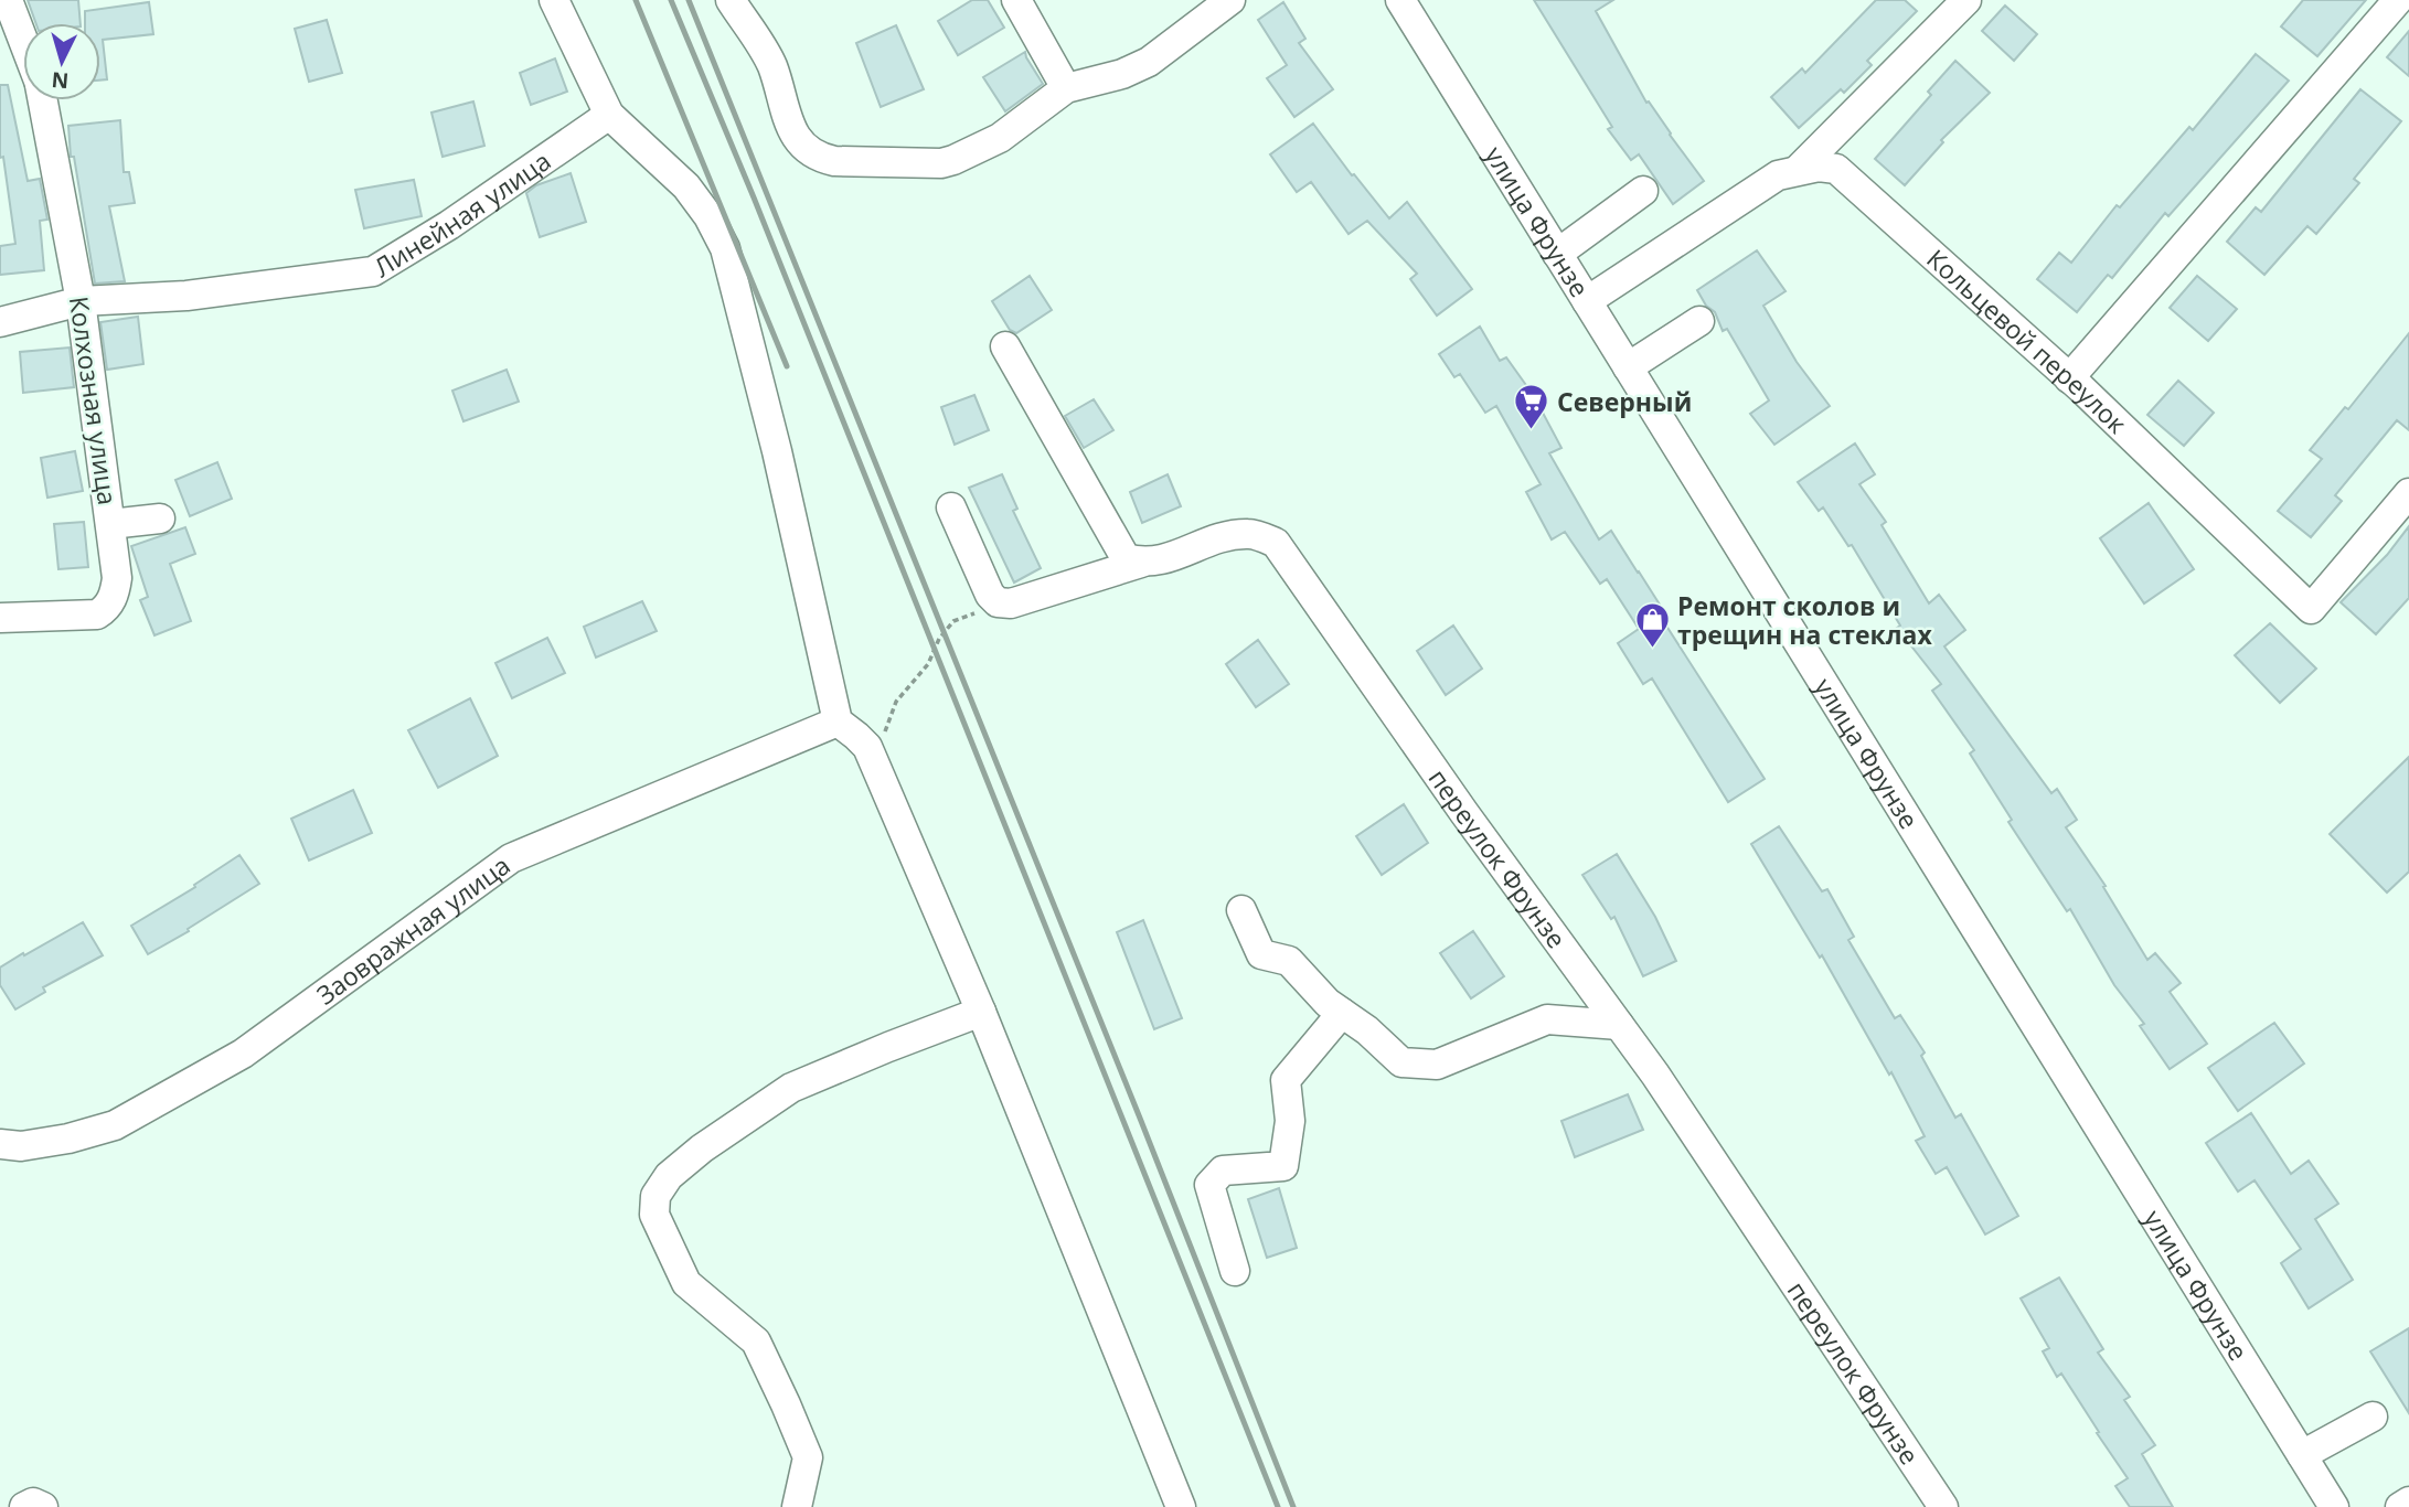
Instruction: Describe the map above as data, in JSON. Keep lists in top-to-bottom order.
{
  "streets": {
    "street": [
      "Линейная улица",
      "улица Фрунзе",
      "Кольцевой переулок",
      "Колхозная улица",
      "переулок Фрунзе",
      "Заовражная улица"
    ]
  },
  "crossings": [
    ["Линейная улица", "Колхозная улица"],
    ["улица Фрунзе", "Кольцевой переулок"]
  ],
  "places": {
    "supermarket": ["Северный"],
    "shop": ["Ремонт сколов и трещин на стеклах"]
  },
  "north": "bottom"
}
